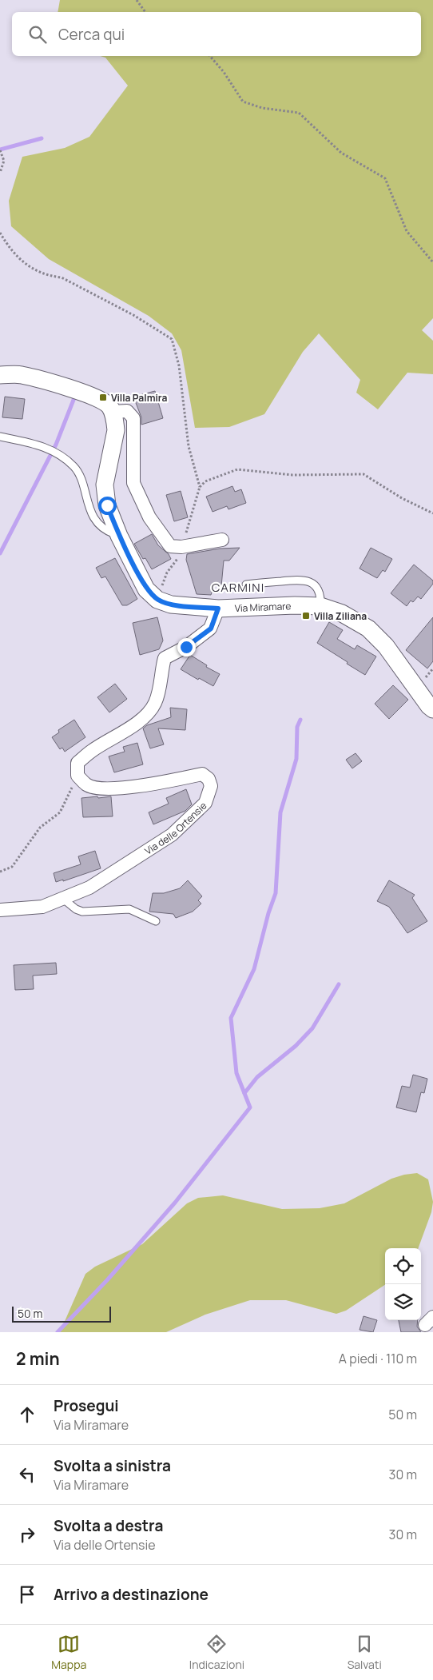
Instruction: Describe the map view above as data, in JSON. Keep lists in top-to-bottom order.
{
  "streets": {
    "street": ["Via Miramare", "Via delle Ortensie"]
  },
  "districts": ["CARMINI"],
  "places": {
    "transit": ["Villa Palmira", "Villa Ziliana"]
  },
  "scale_bar": "50 m",
  "page": {
    "search": "Cerca qui",
    "scale": "50 m",
    "heading": ["2 min", "A piedi · 110 m"],
    "list": [
      ["Prosegui", "Via Miramare", "50 m"],
      ["Svolta a sinistra", "Via Miramare", "30 m"],
      ["Svolta a destra", "Via delle Ortensie", "30 m"],
      "Arrivo a destinazione"
    ],
    "nav": ["Mappa", "Indicazioni", "Salvati"]
  }
}
